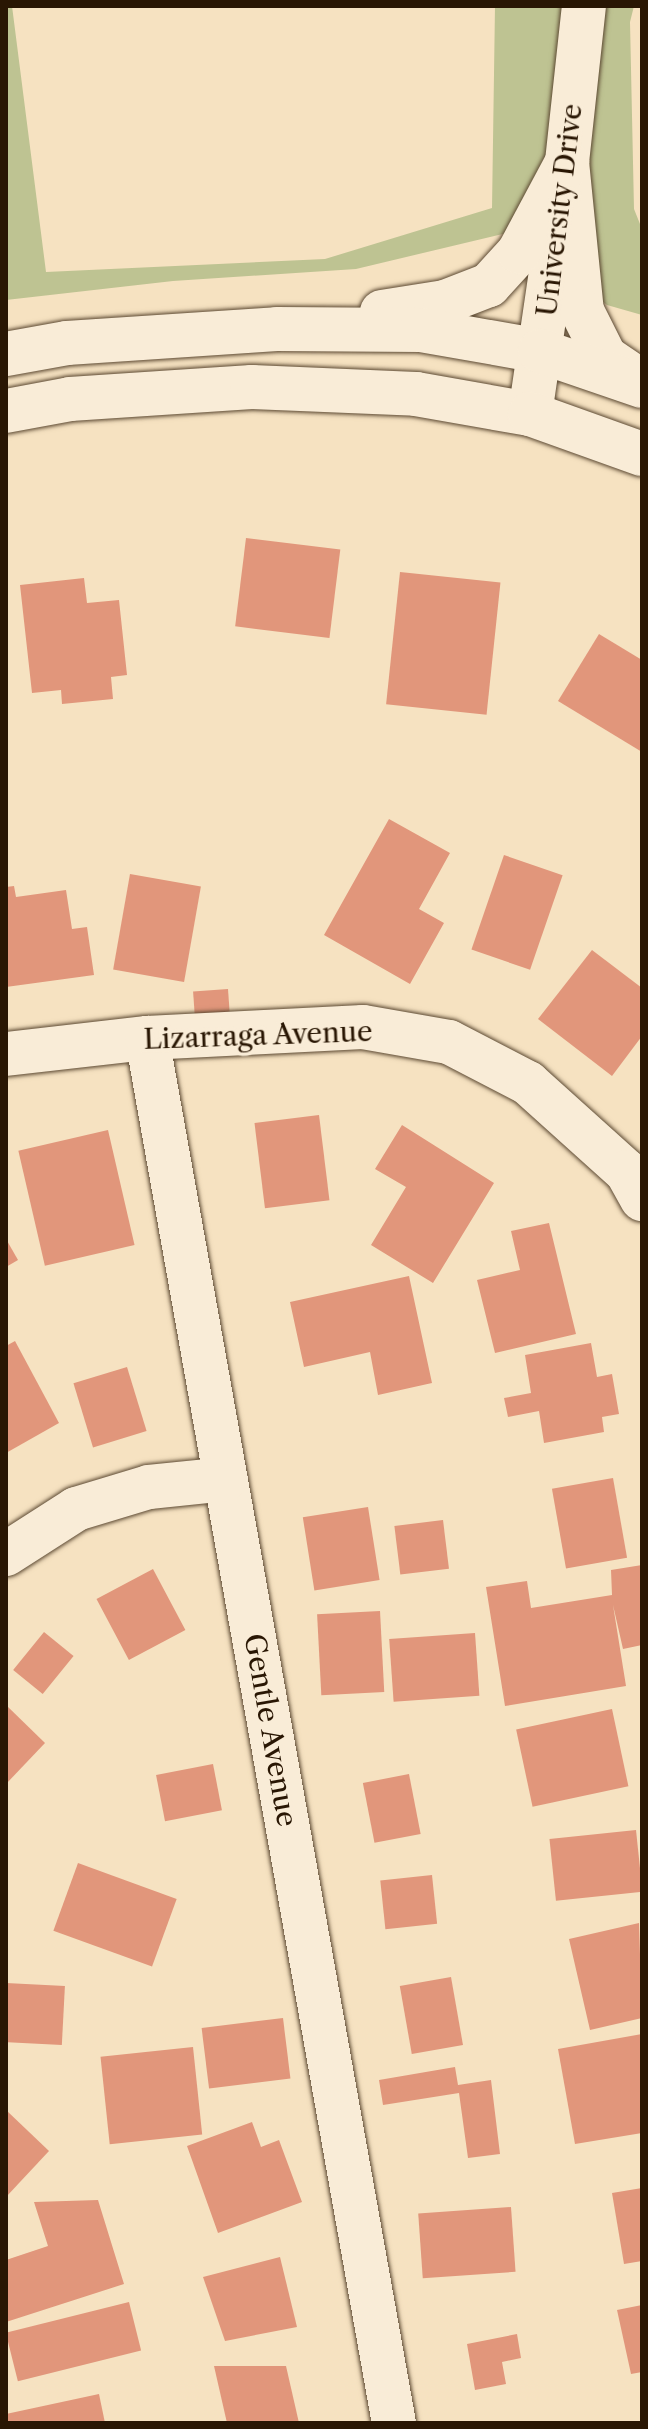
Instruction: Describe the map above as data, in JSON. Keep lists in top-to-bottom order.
{
  "streets": {
    "street": ["University Drive", "Lizarraga Avenue", "Gentle Avenue"]
  },
  "crossings": [
    ["Lizarraga Avenue", "Gentle Avenue"]
  ]
}
